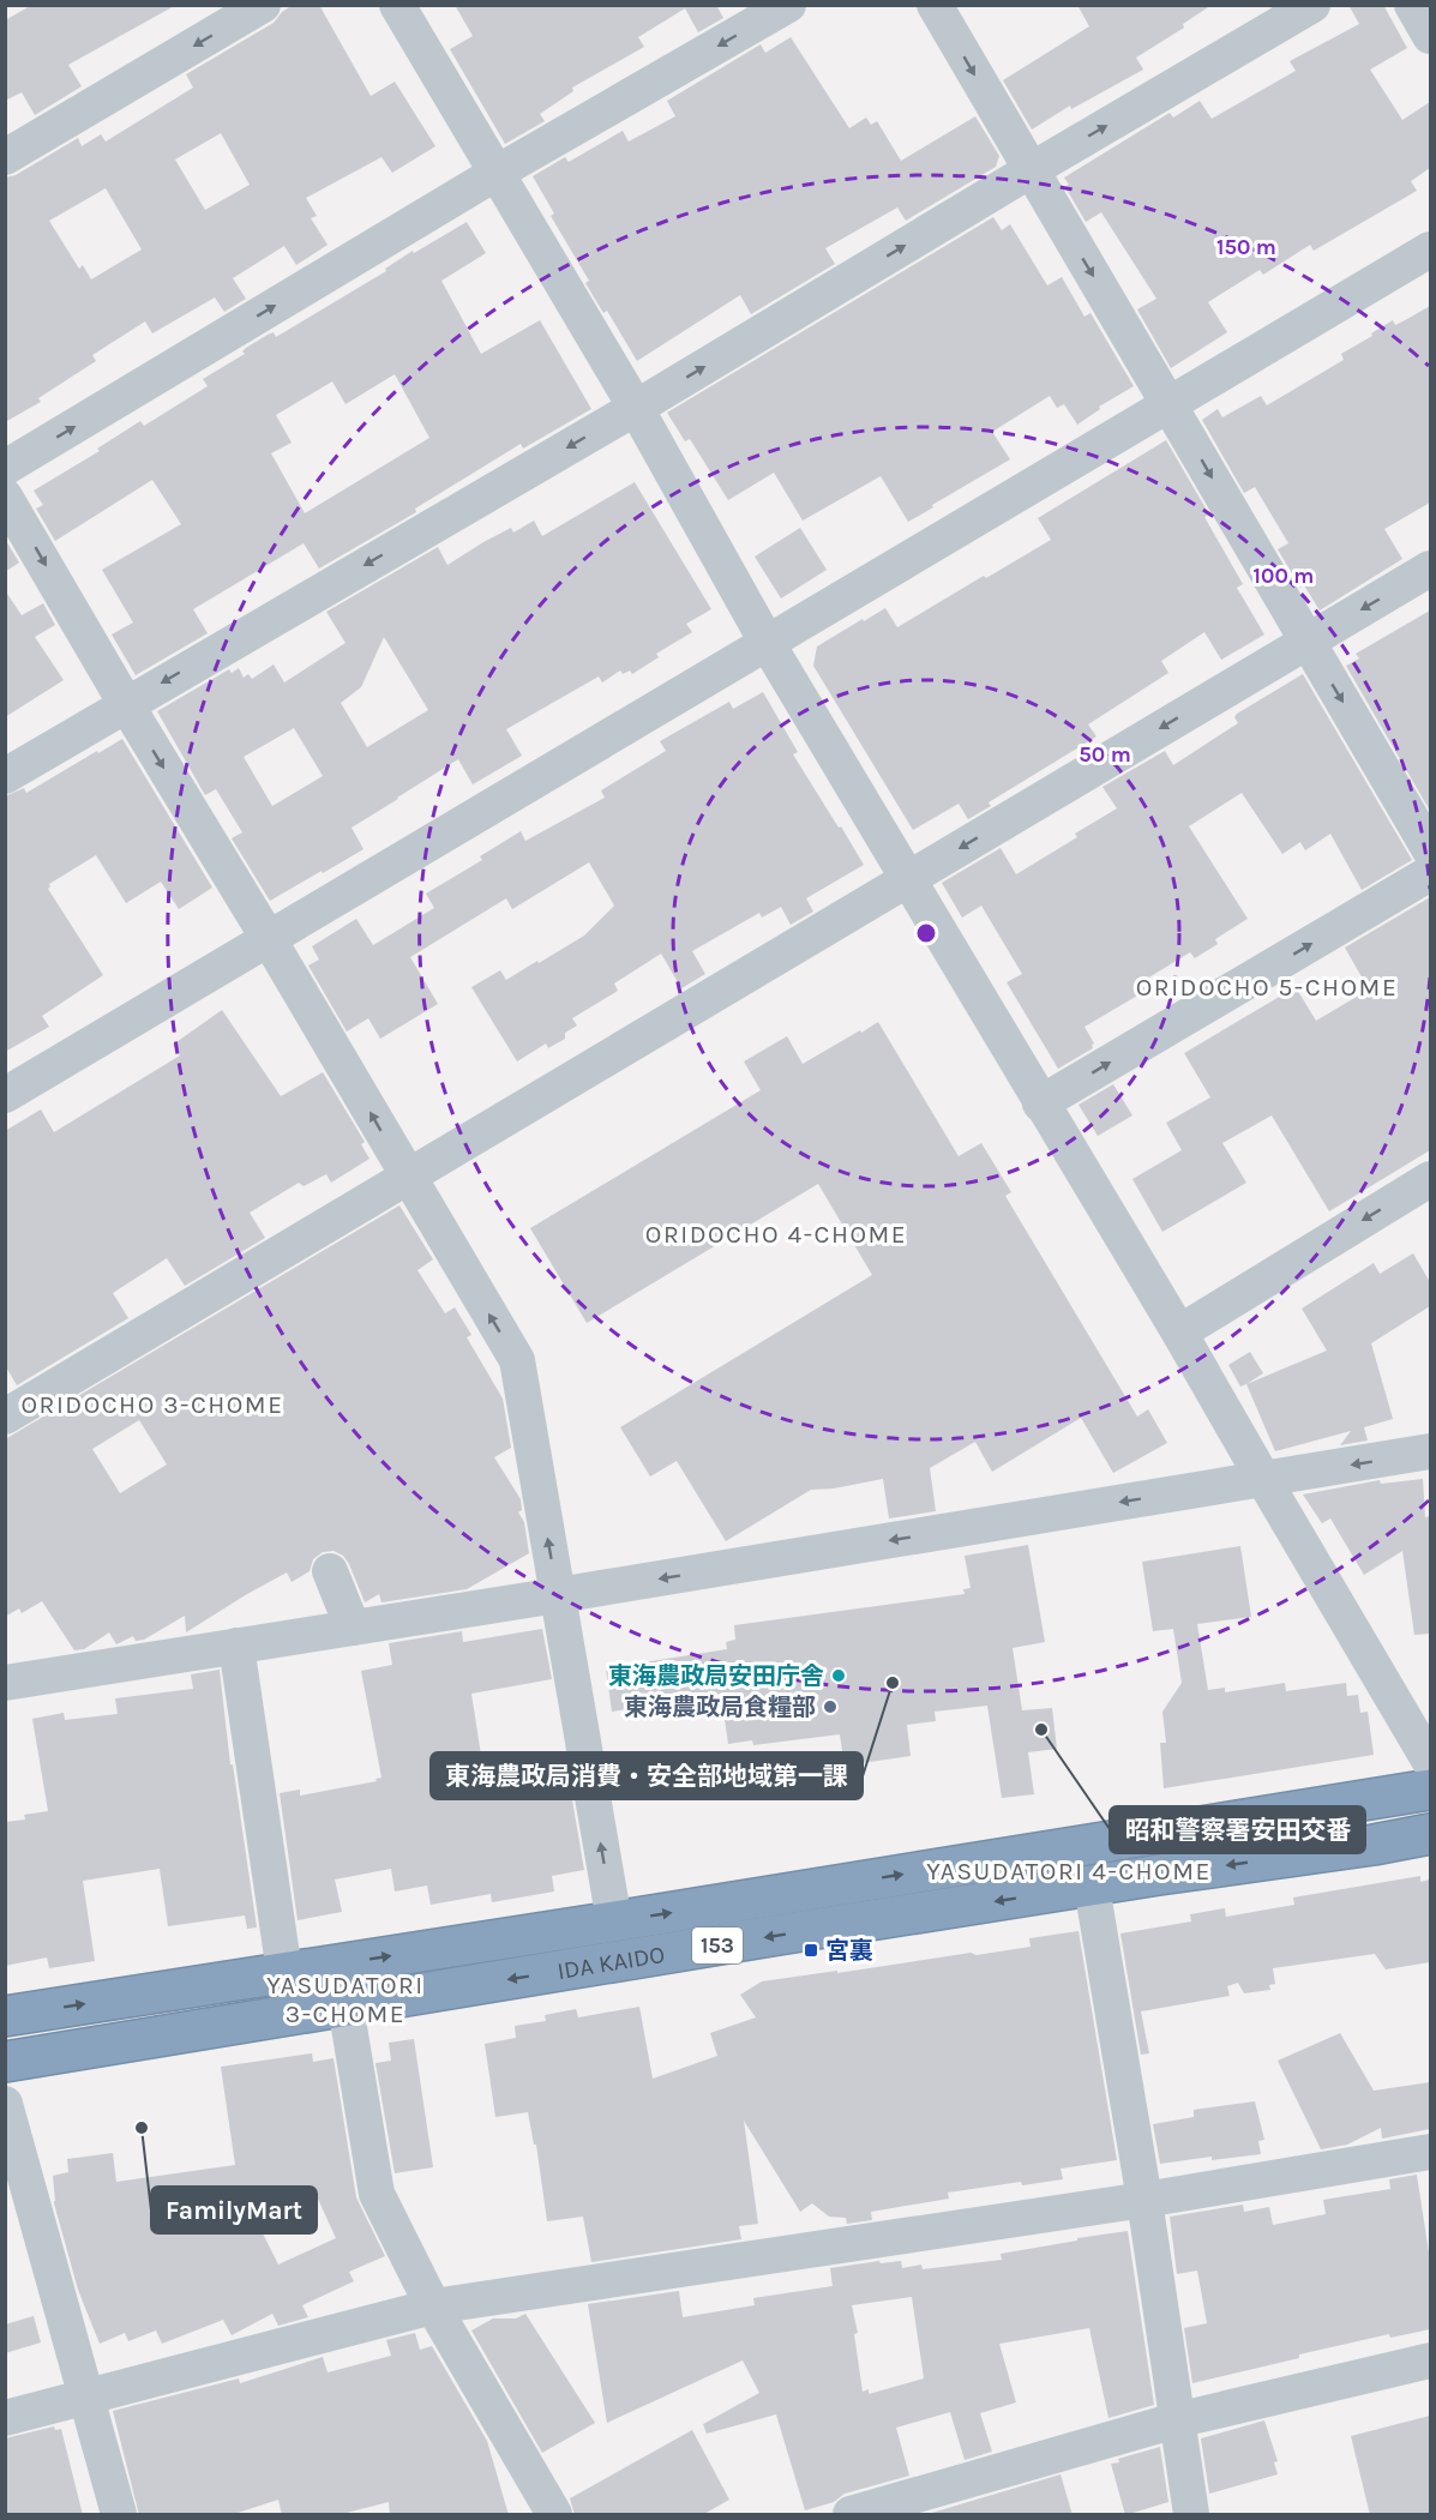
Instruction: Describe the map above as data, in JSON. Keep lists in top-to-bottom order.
{
  "streets": {
    "highway": ["153", "IDA KAIDO"]
  },
  "districts": [
    "ORIDOCHO 5-CHOME",
    "ORIDOCHO 4-CHOME",
    "ORIDOCHO 3-CHOME",
    "YASUDATORI 4-CHOME",
    "YASUDATORI 3-CHOME"
  ],
  "places": {
    "other": [
      "東海農政局安田庁舎",
      "東海農政局消費・安全部地域第一課",
      "東海農政局食糧部",
      "昭和警察署安田交番",
      "FamilyMart"
    ],
    "transit": ["宮裏"]
  },
  "rings": ["150 m", "100 m", "50 m"]
}
